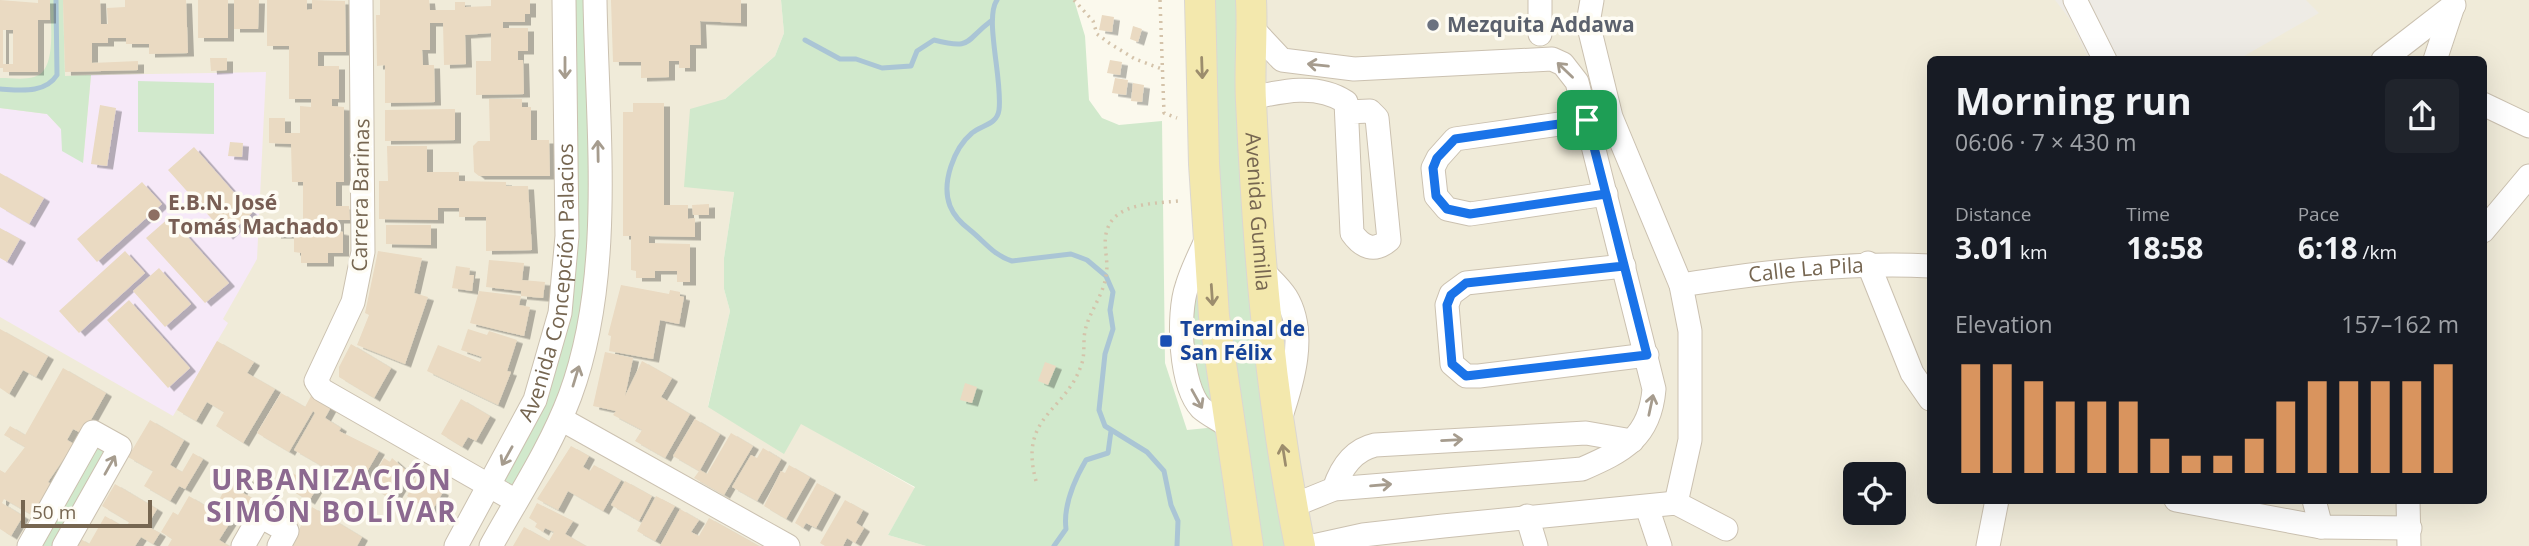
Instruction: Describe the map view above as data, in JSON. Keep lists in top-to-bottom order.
{
  "streets": {
    "main road": ["Avenida Gumilla"],
    "street": ["Carrera Barinas", "Calle La Pila", "Avenida Concepción Palacios"]
  },
  "crossings": [
    ["Carrera Barinas", "Avenida Concepción Palacios"]
  ],
  "districts": ["URBANIZACIÓN SIMÓN BOLÍVAR"],
  "places": {
    "other": ["Mezquita Addawa", "E.B.N. José Tomás Machado"],
    "transit": ["Terminal de San Félix"]
  },
  "scale_bar": "50 m",
  "page": {
    "heading": ["Morning run", "06:06 · 7 × 430 m"],
    "stats": [
      ["Distance", "3.01 km"],
      ["Time", "18:58"],
      ["Pace", "6:18 /km"]
    ],
    "chart": ["Elevation", "157–162 m"],
    "scale": "50 m"
  }
}
